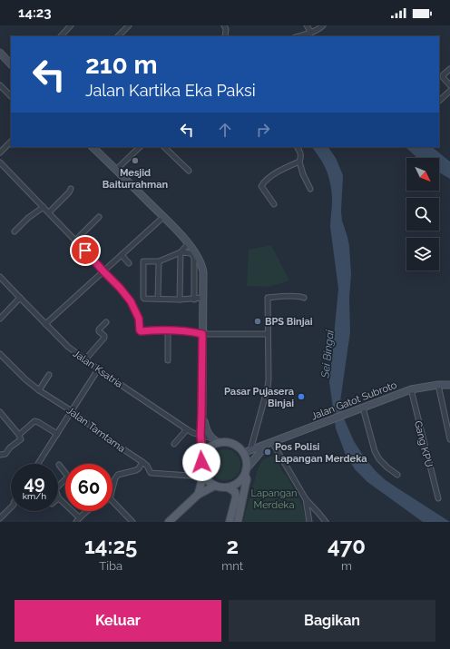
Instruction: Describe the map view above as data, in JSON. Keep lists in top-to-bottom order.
{
  "streets": {
    "street": [
      "Jalan Ksatria",
      "Jalan Gatot Subroto",
      "Jalan Tamtama",
      "Gang KPU"
    ]
  },
  "crossings": [
    ["Jalan Ksatria", "Jalan Gatot Subroto"],
    ["Jalan Gatot Subroto", "Gang KPU"]
  ],
  "water": ["Sei Bingai"],
  "parks": ["Lapangan Merdeka"],
  "places": [
    "Mesjid Baiturrahman",
    "BPS Binjai",
    "Pasar Pujasera Binjai",
    "Pos Polisi Lapangan Merdeka"
  ],
  "north": "bottom right",
  "page": {
    "status": "14:23",
    "turn": ["210 m", "Jalan Kartika Eka Paksi"],
    "speed": "49 km/h",
    "limit": "60",
    "eta": [
      "14:25",
      "Tiba",
      "2",
      "mnt",
      "470",
      "m"
    ],
    "buttons": ["Keluar", "Bagikan"]
  }
}
